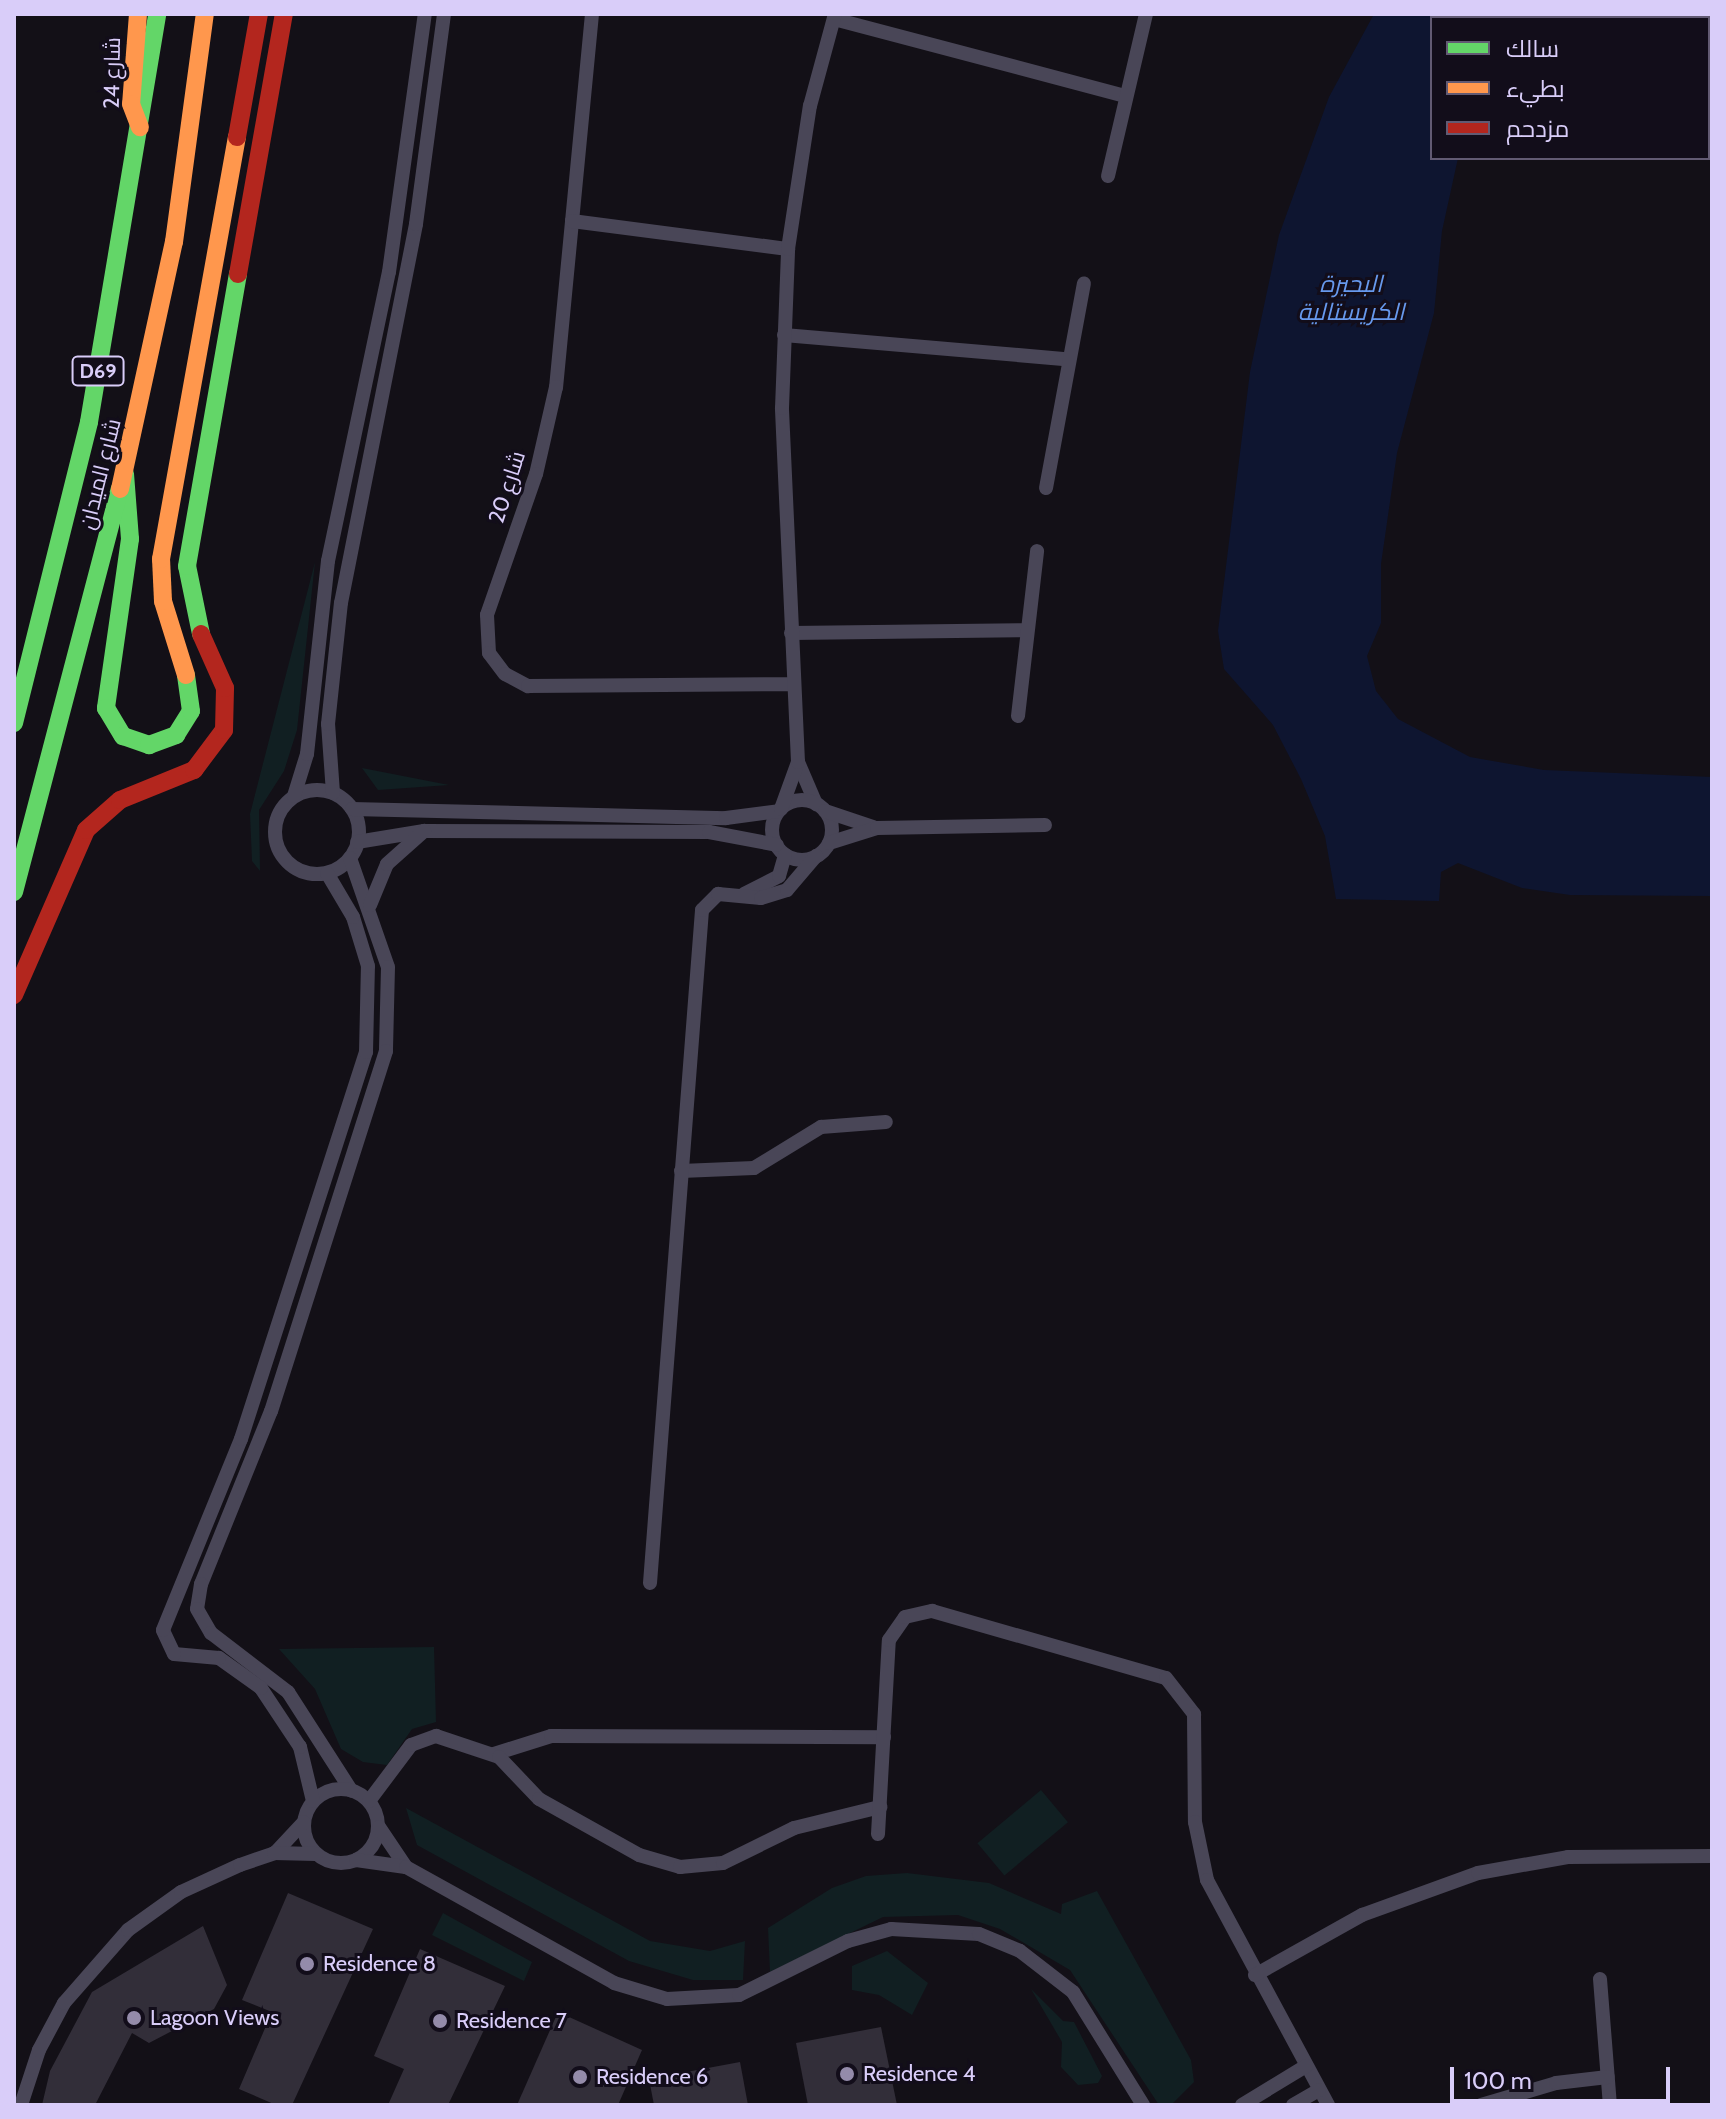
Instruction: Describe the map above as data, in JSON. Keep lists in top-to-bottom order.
{
  "streets": {
    "main road": ["شارع 24", "D69", "شارع الميدان"],
    "street": ["شارع 20"]
  },
  "crossings": [
    ["شارع 24", "شارع الميدان"]
  ],
  "water": ["البحيرة الكريستالية"],
  "places": [
    "Residence 8",
    "Lagoon Views",
    "Residence 7",
    "Residence 4",
    "Residence 6"
  ],
  "legend": ["سالك", "بطيء", "مزدحم"],
  "scale_bar": "100 m"
}
